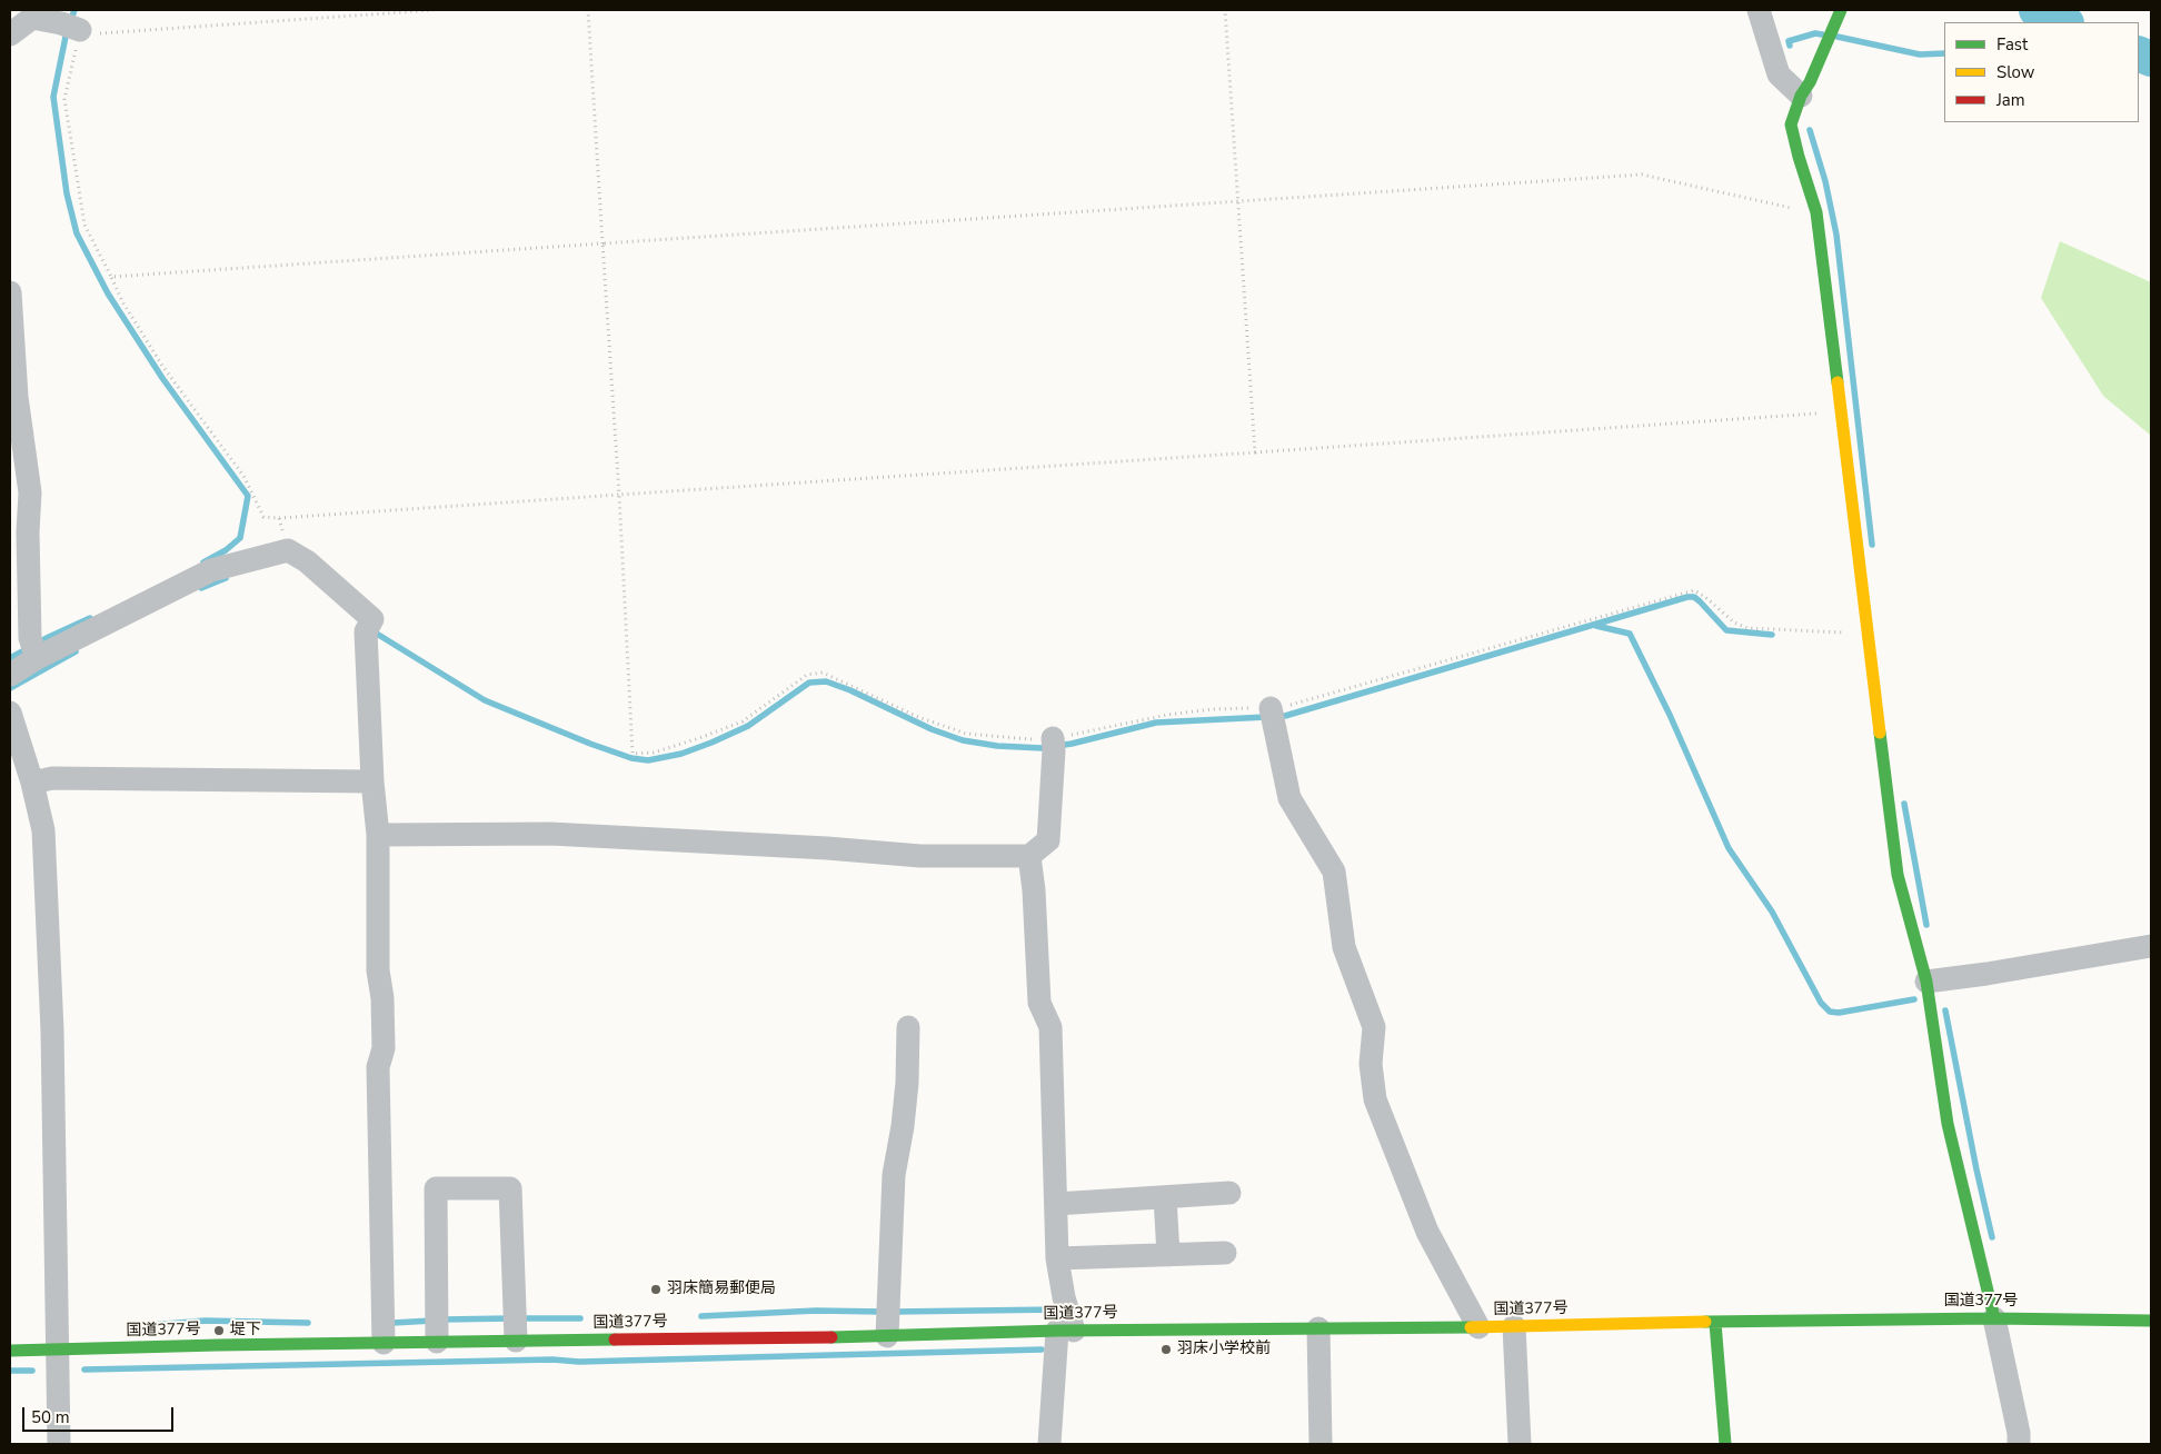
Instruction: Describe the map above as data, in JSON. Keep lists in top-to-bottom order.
{
  "streets": {
    "main road": ["国道377号"]
  },
  "places": ["羽床簡易郵便局", "堤下", "羽床小学校前"],
  "legend": ["Fast", "Slow", "Jam"],
  "scale_bar": "50 m"
}
